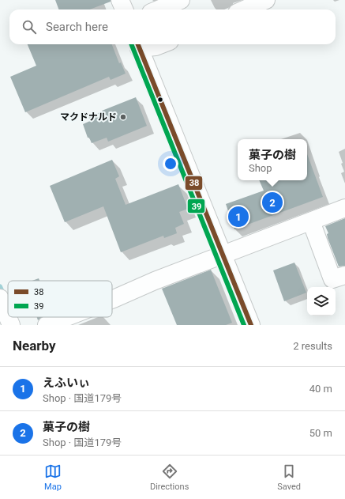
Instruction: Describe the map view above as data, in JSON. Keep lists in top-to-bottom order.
{
  "places": ["マクドナルド"],
  "lines": ["transit line 38", "transit line 39"],
  "legend": ["38", "39"],
  "page": {
    "search": "Search here",
    "popup": ["菓子の樹", "Shop"],
    "pins": ["2", "1"],
    "heading": ["Nearby", "2 results"],
    "list": [
      {
        "mark": "1",
        "name": "えふいぃ",
        "note": "Shop · 国道179号",
        "value": "40 m"
      },
      {
        "mark": "2",
        "name": "菓子の樹",
        "note": "Shop · 国道179号",
        "value": "50 m"
      }
    ],
    "nav": ["Map", "Directions", "Saved"]
  }
}
